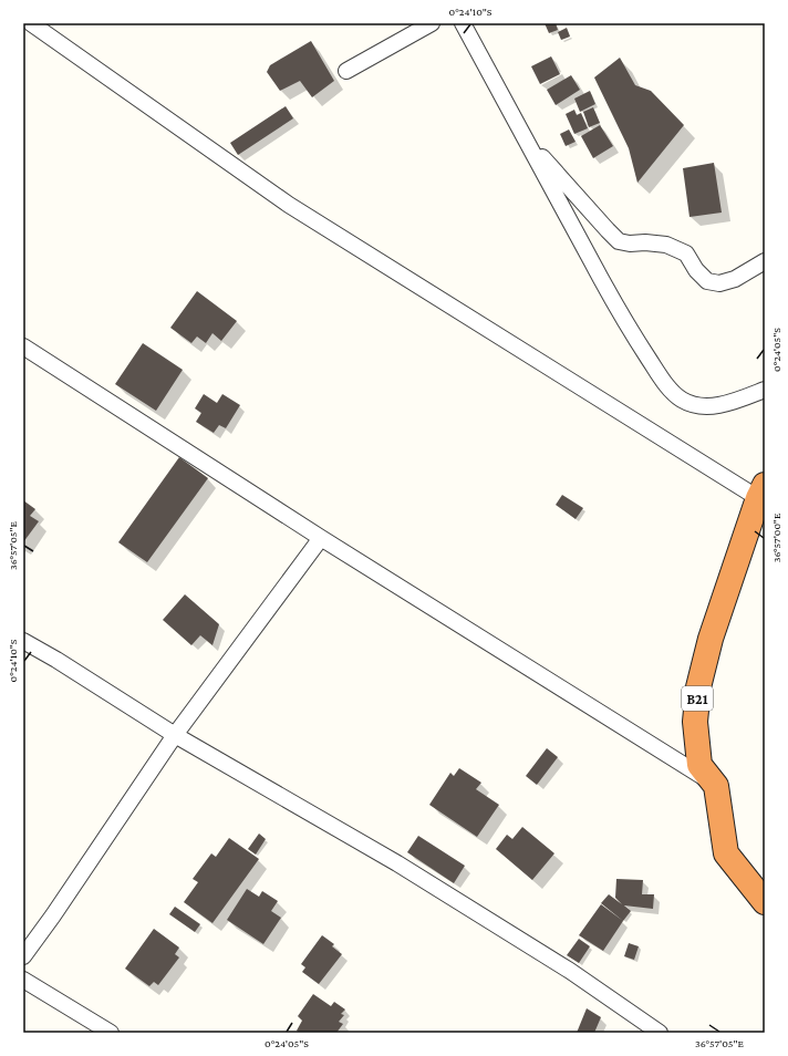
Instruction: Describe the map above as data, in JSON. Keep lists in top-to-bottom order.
{
  "streets": {
    "highway": ["B21"]
  },
  "coordinates": [
    "0°24'10\"S",
    "0°24'05\"S",
    "36°57'00\"E",
    "36°57'05\"E"
  ]
}
